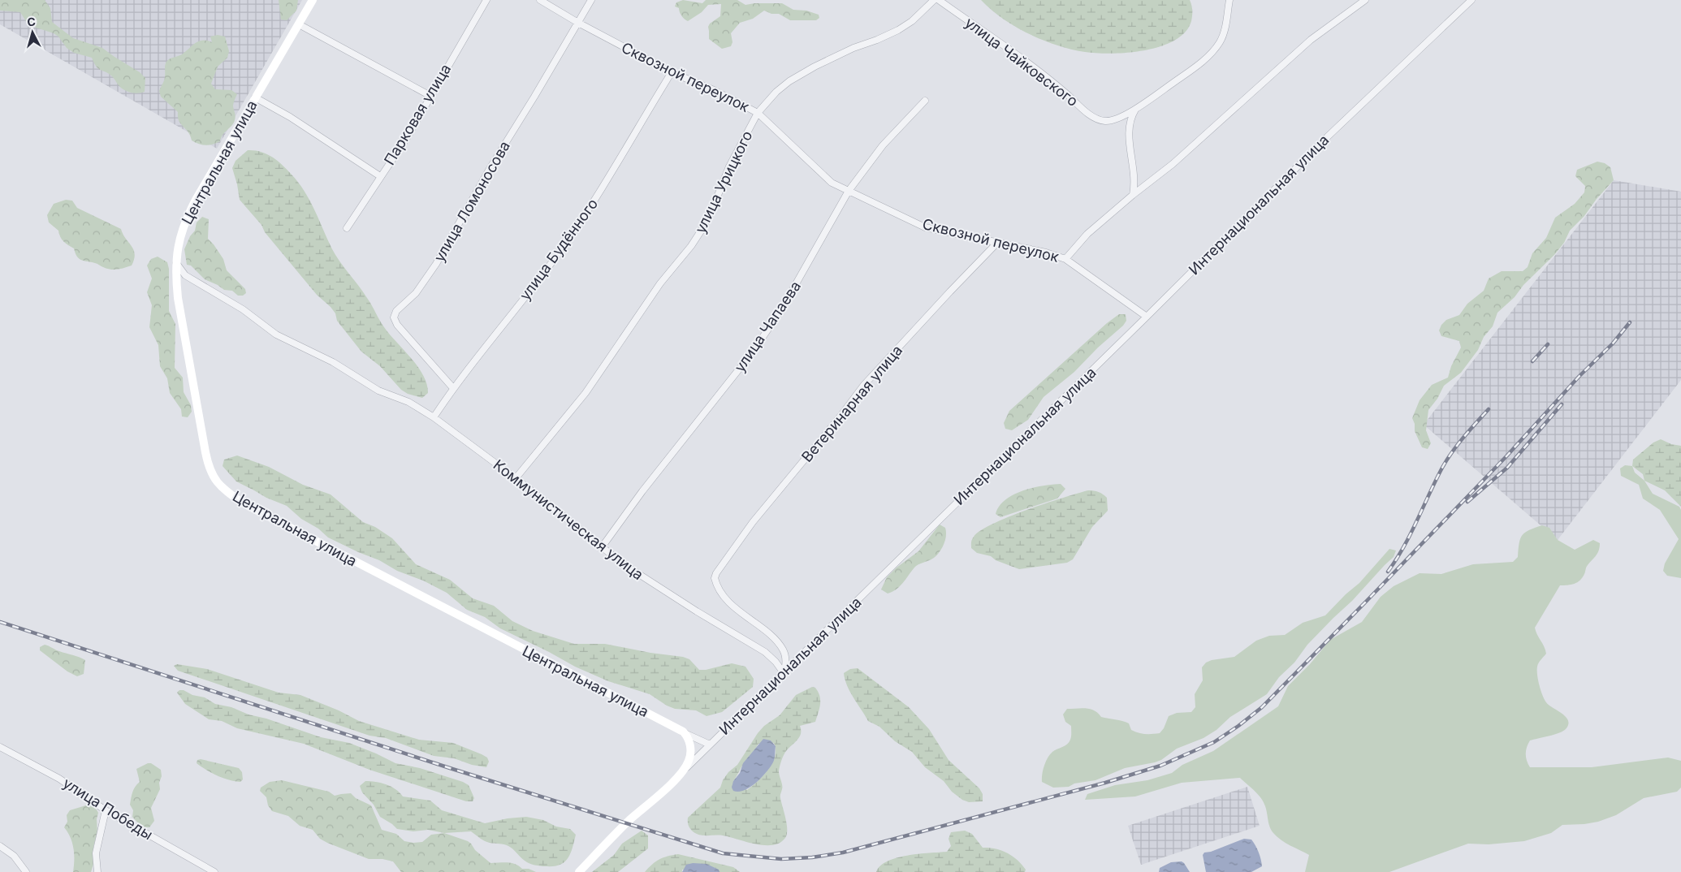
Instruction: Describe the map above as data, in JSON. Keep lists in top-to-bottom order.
{
  "streets": {
    "street": [
      "улица Чайковского",
      "Сквозной переулок",
      "Парковая улица",
      "Центральная улица",
      "улица Урицкого",
      "улица Ломоносова",
      "Интернациональная улица",
      "улица Будённого",
      "улица Чапаева",
      "Ветеринарная улица",
      "Коммунистическая улица",
      "улица Победы"
    ]
  },
  "crossings": [
    ["Сквозной переулок", "улица Урицкого"],
    ["Сквозной переулок", "улица Ломоносова"],
    ["Сквозной переулок", "Интернациональная улица"],
    ["Сквозной переулок", "улица Будённого"],
    ["Сквозной переулок", "улица Чапаева"],
    ["Сквозной переулок", "Ветеринарная улица"],
    ["Центральная улица", "Интернациональная улица"],
    ["Центральная улица", "Коммунистическая улица"],
    ["улица Урицкого", "Коммунистическая улица"],
    ["улица Ломоносова", "улица Будённого"],
    ["Интернациональная улица", "Ветеринарная улица"],
    ["Интернациональная улица", "Коммунистическая улица"],
    ["улица Будённого", "Коммунистическая улица"],
    ["улица Чапаева", "Коммунистическая улица"],
    ["Ветеринарная улица", "Коммунистическая улица"]
  ],
  "north": "top"
}
